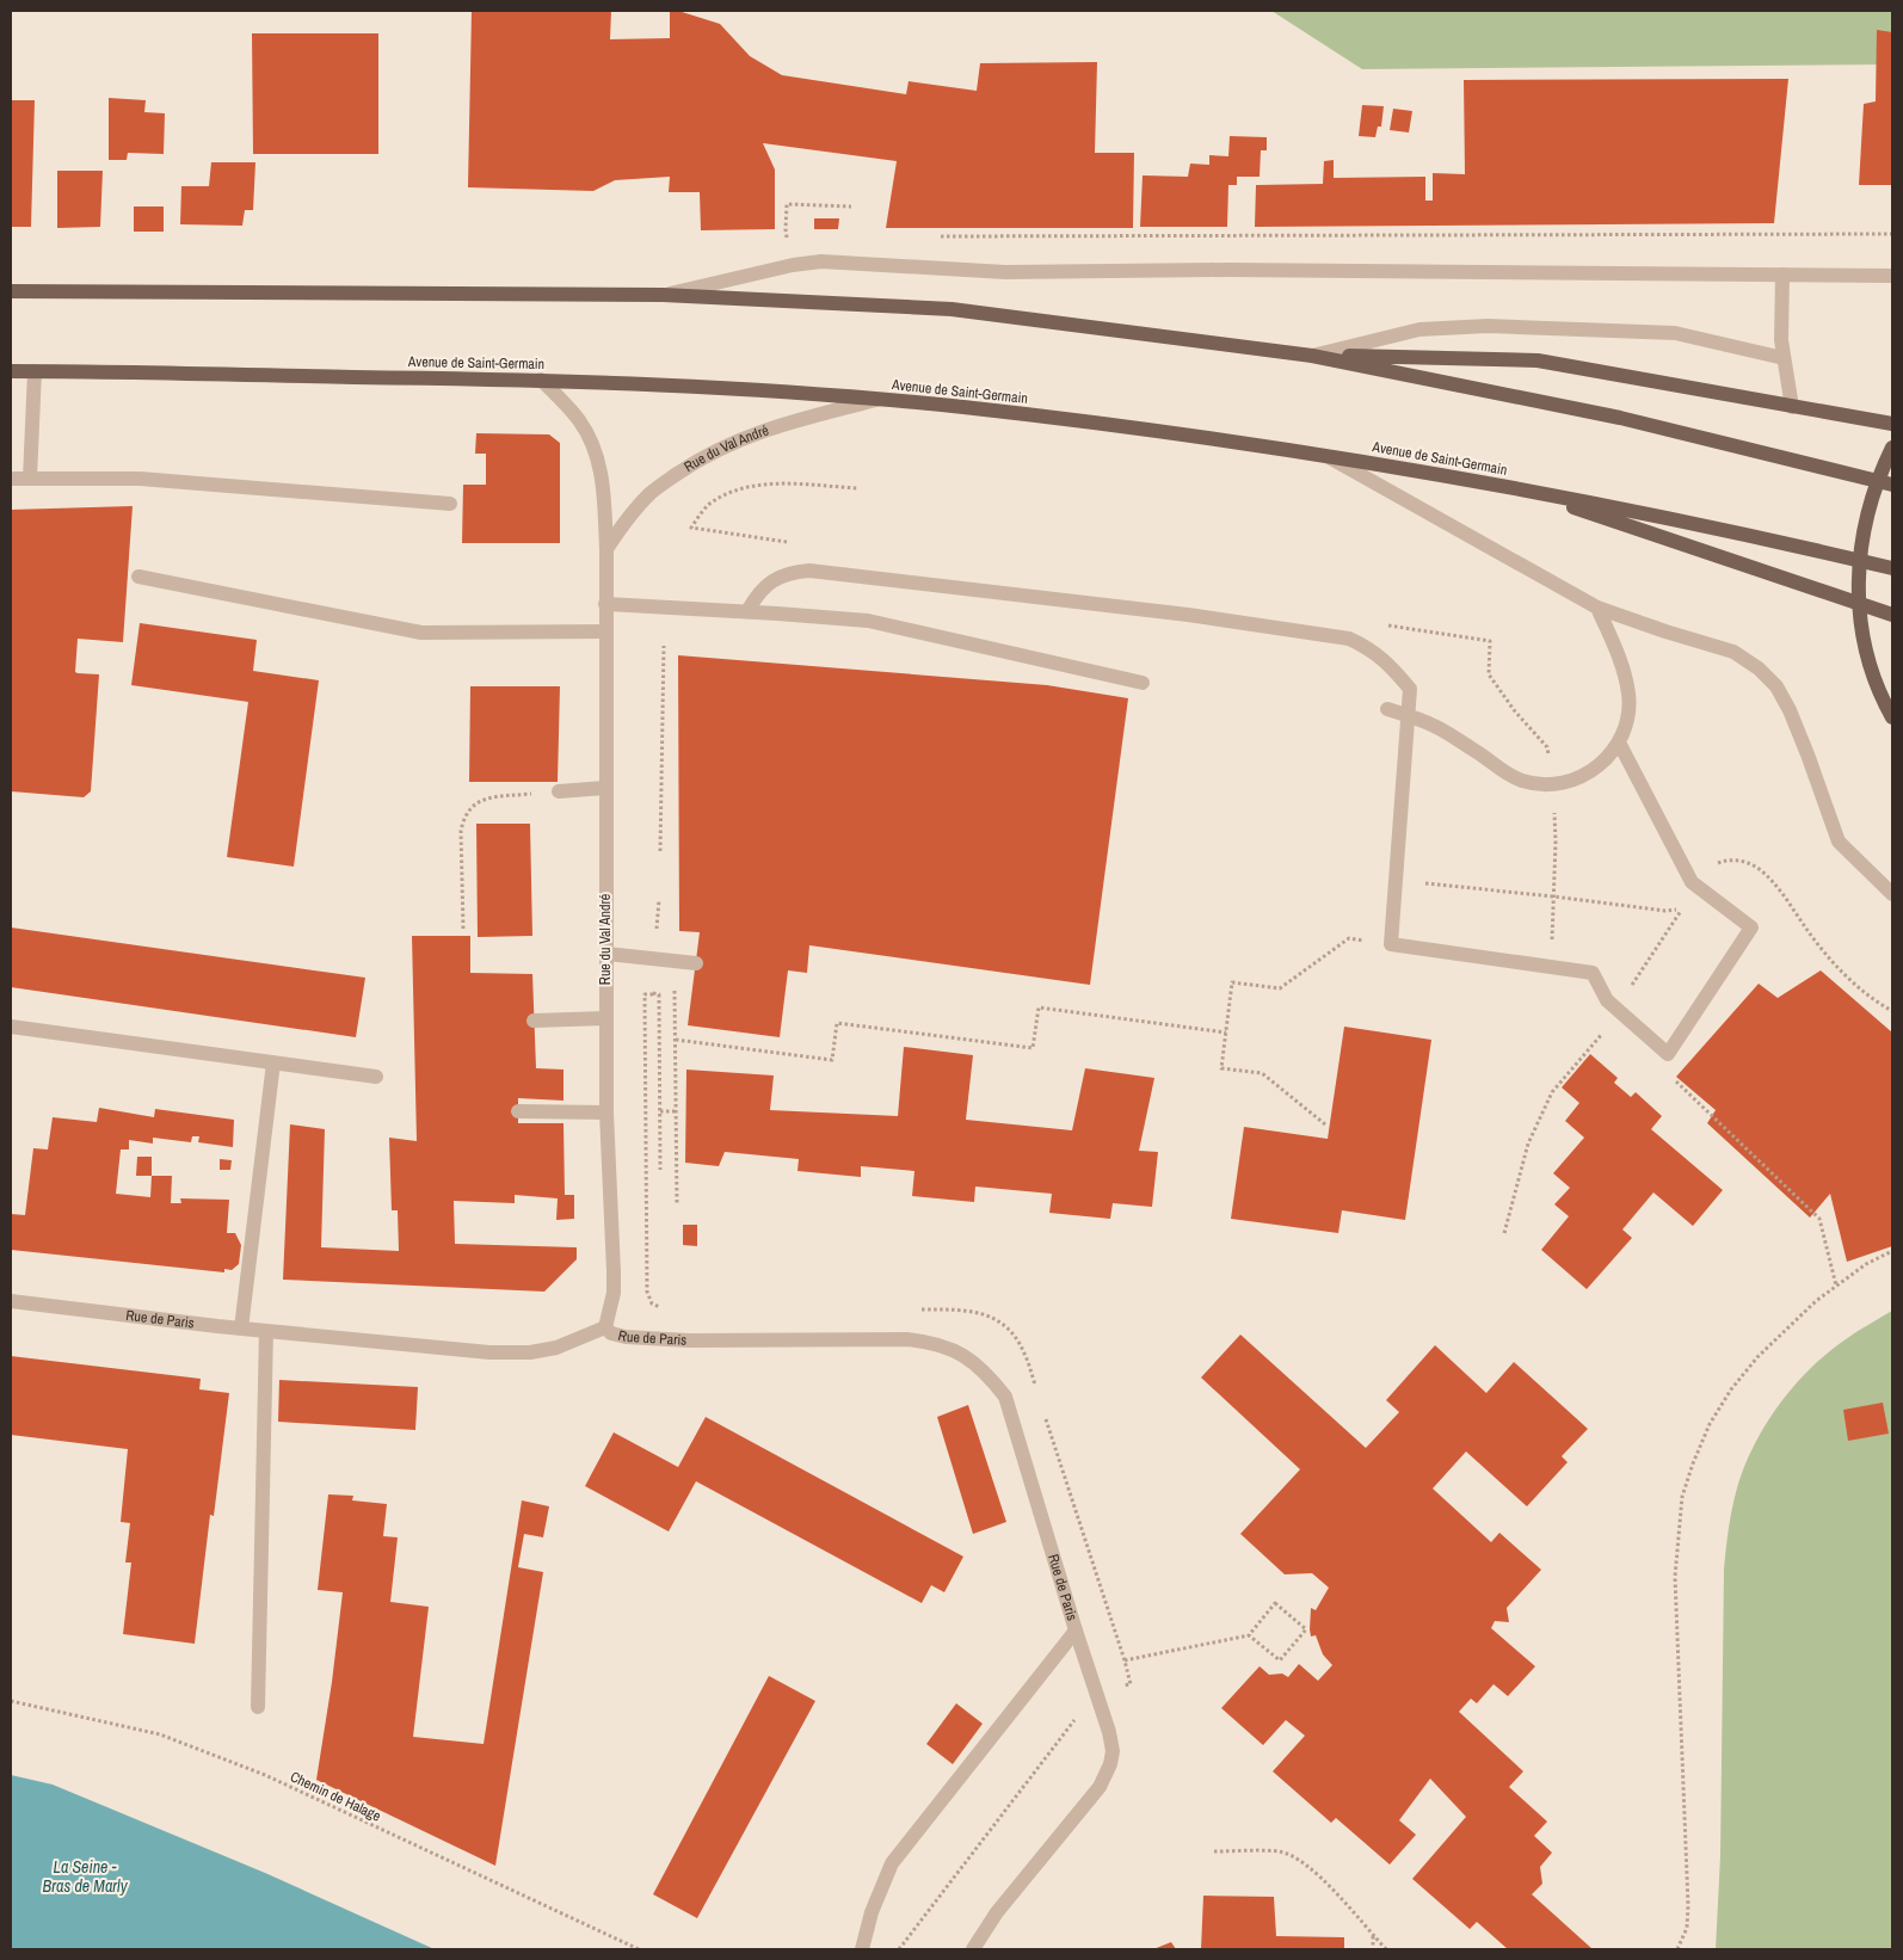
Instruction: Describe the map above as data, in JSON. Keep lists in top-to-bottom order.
{
  "streets": {
    "main road": ["Avenue de Saint-Germain"],
    "street": ["Rue du Val André", "Rue de Paris"],
    "path": ["Chemin de Halage"]
  },
  "crossings": [
    ["Avenue de Saint-Germain", "Rue du Val André"],
    ["Rue du Val André", "Rue de Paris"]
  ],
  "water": ["La Seine - Bras de Marly"]
}
